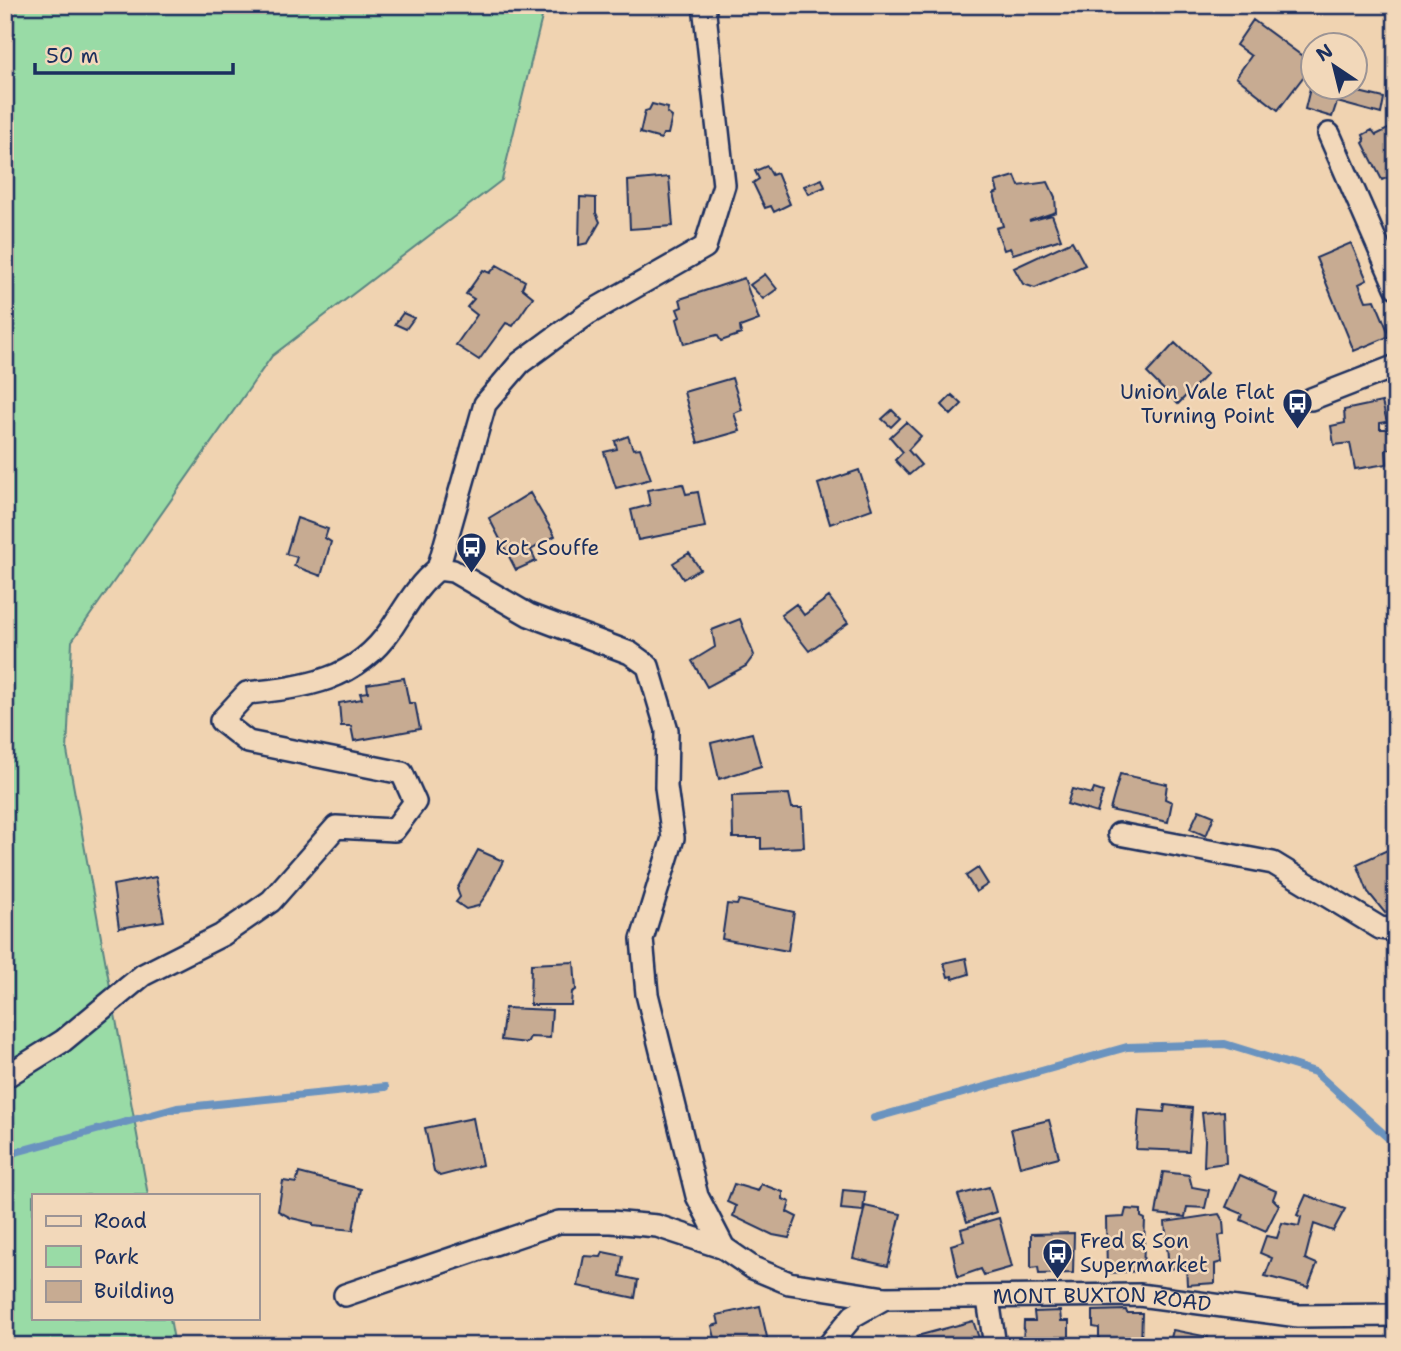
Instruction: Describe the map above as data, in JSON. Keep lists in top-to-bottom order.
{
  "streets": {
    "street": ["MONT BUXTON ROAD"]
  },
  "places": {
    "bus stop": ["Union Vale Flat Turning Point", "Kot Souffe", "Fred & Son Supermarket"]
  },
  "legend": ["Road", "Park", "Building"],
  "scale_bar": "50 m",
  "north": "top left"
}
